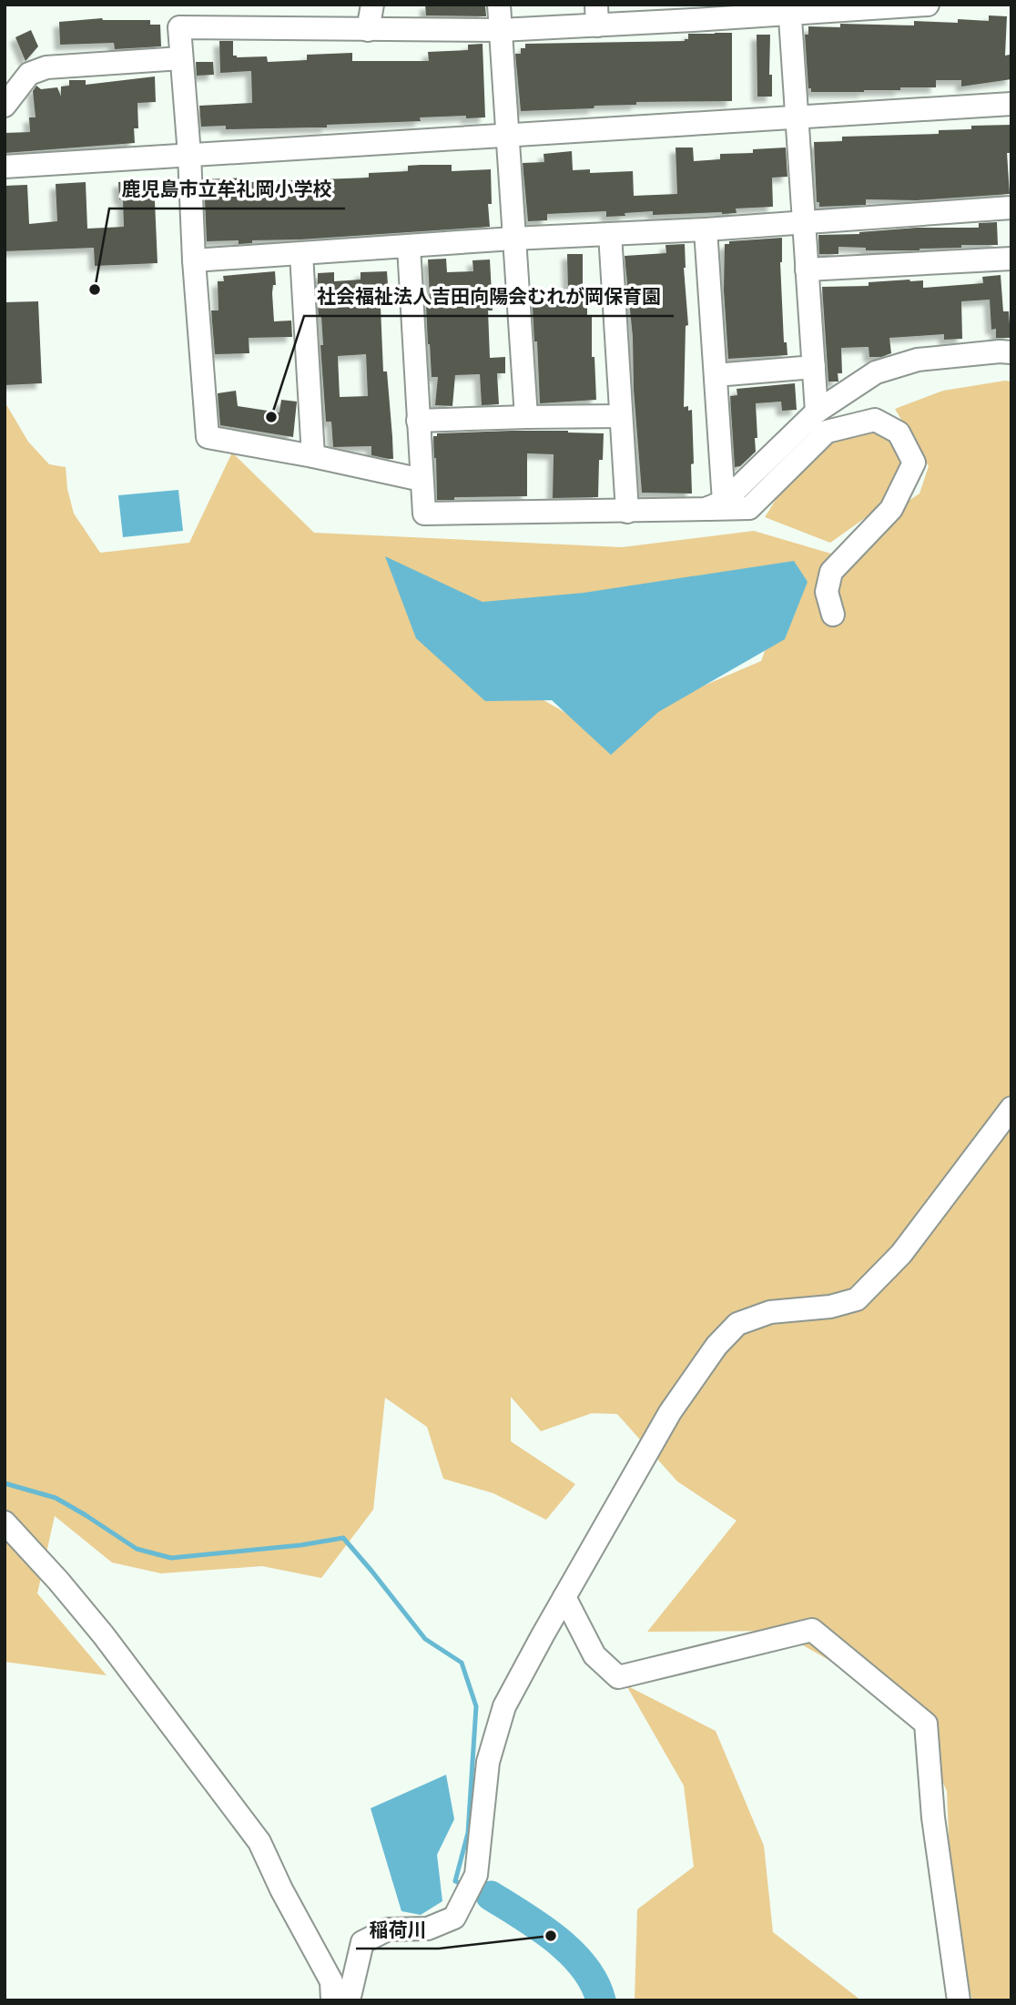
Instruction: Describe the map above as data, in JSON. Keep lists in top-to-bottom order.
{
  "places": ["鹿児島市立牟礼岡小学校", "社会福祉法人吉田向陽会むれが岡保育園", "稲荷川"]
}
